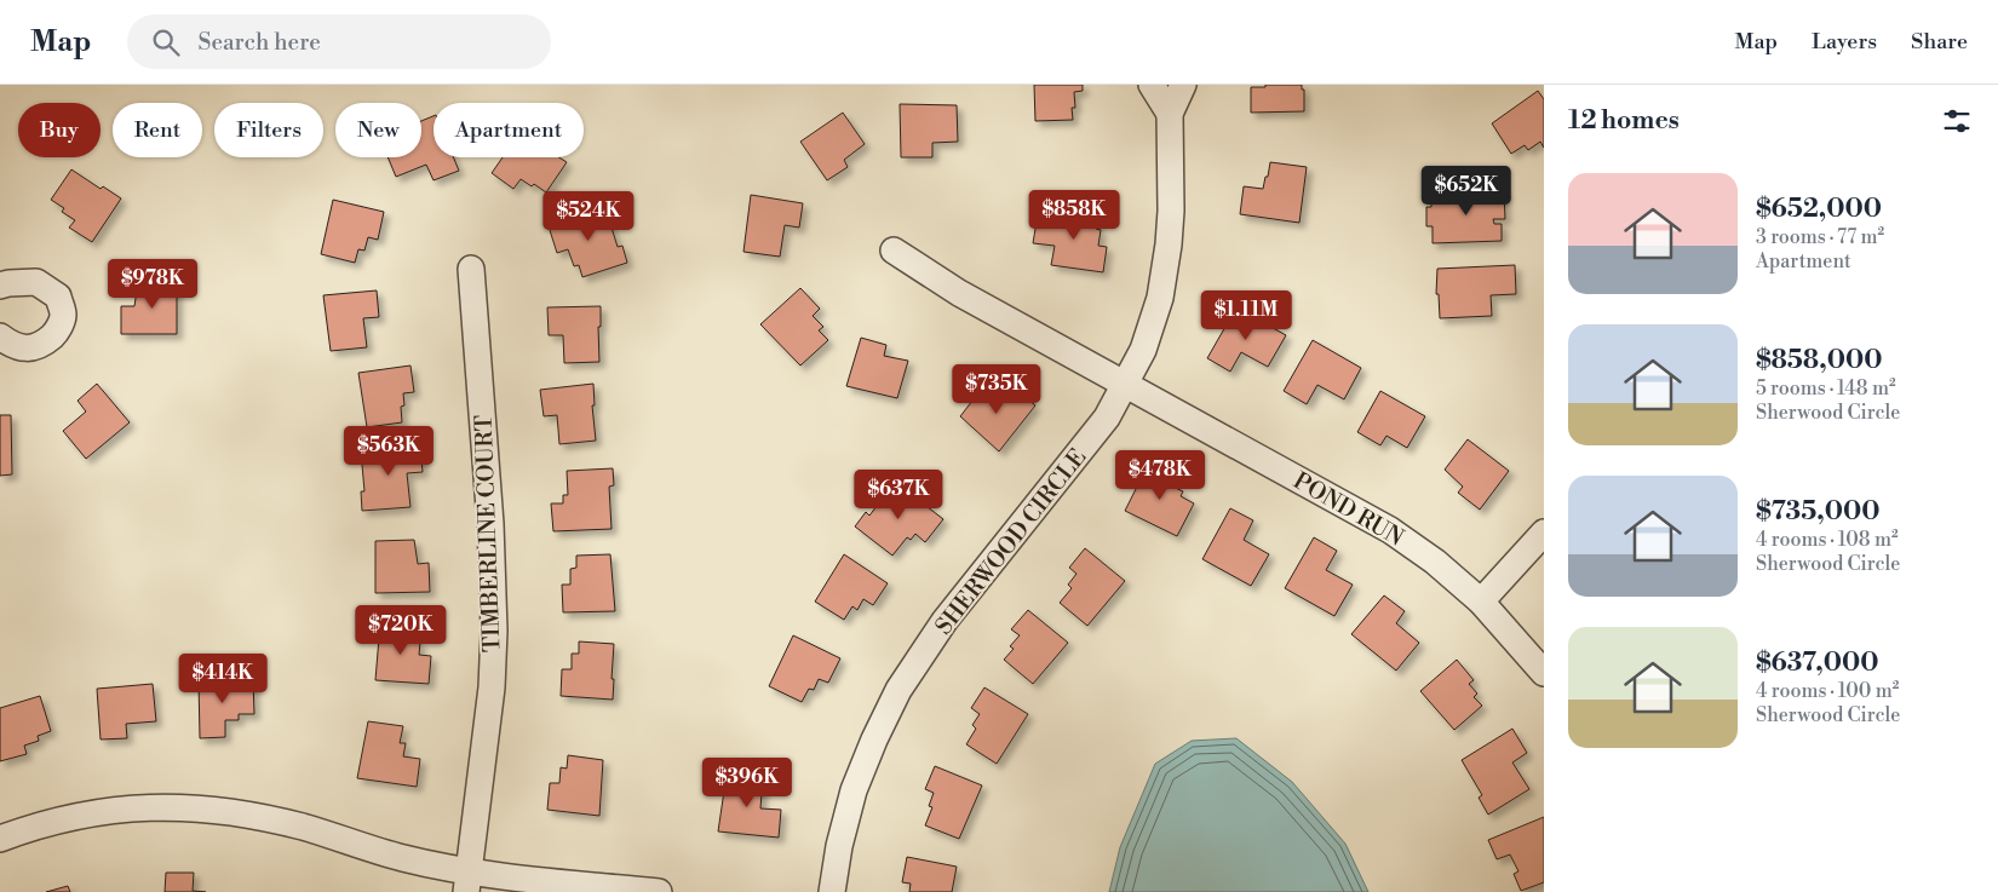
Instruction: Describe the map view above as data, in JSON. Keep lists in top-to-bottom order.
{
  "streets": {
    "street": ["POND RUN", "TIMBERLINE COURT", "SHERWOOD CIRCLE"]
  },
  "crossings": [
    ["POND RUN", "SHERWOOD CIRCLE"]
  ],
  "page": {
    "header": "Map",
    "search": "Search here",
    "nav": ["Map", "Layers", "Share"],
    "heading": "12 homes",
    "chip": [
      "Buy",
      "Rent",
      "Filters",
      "New",
      "Apartment"
    ],
    "list": [
      {
        "name": "$652,000",
        "note": "3 rooms · 77 m² · Apartment"
      },
      {
        "name": "$858,000",
        "note": "5 rooms · 148 m² · Sherwood Circle"
      },
      {
        "name": "$735,000",
        "note": "4 rooms · 108 m² · Sherwood Circle"
      },
      {
        "name": "$637,000",
        "note": "4 rooms · 100 m² · Sherwood Circle"
      }
    ],
    "price": [
      "$652K",
      "$858K",
      "$524K",
      "$978K",
      "$1.11M",
      "$735K",
      "$563K",
      "$478K",
      "$637K",
      "$720K",
      "$414K",
      "$396K"
    ]
  }
}
